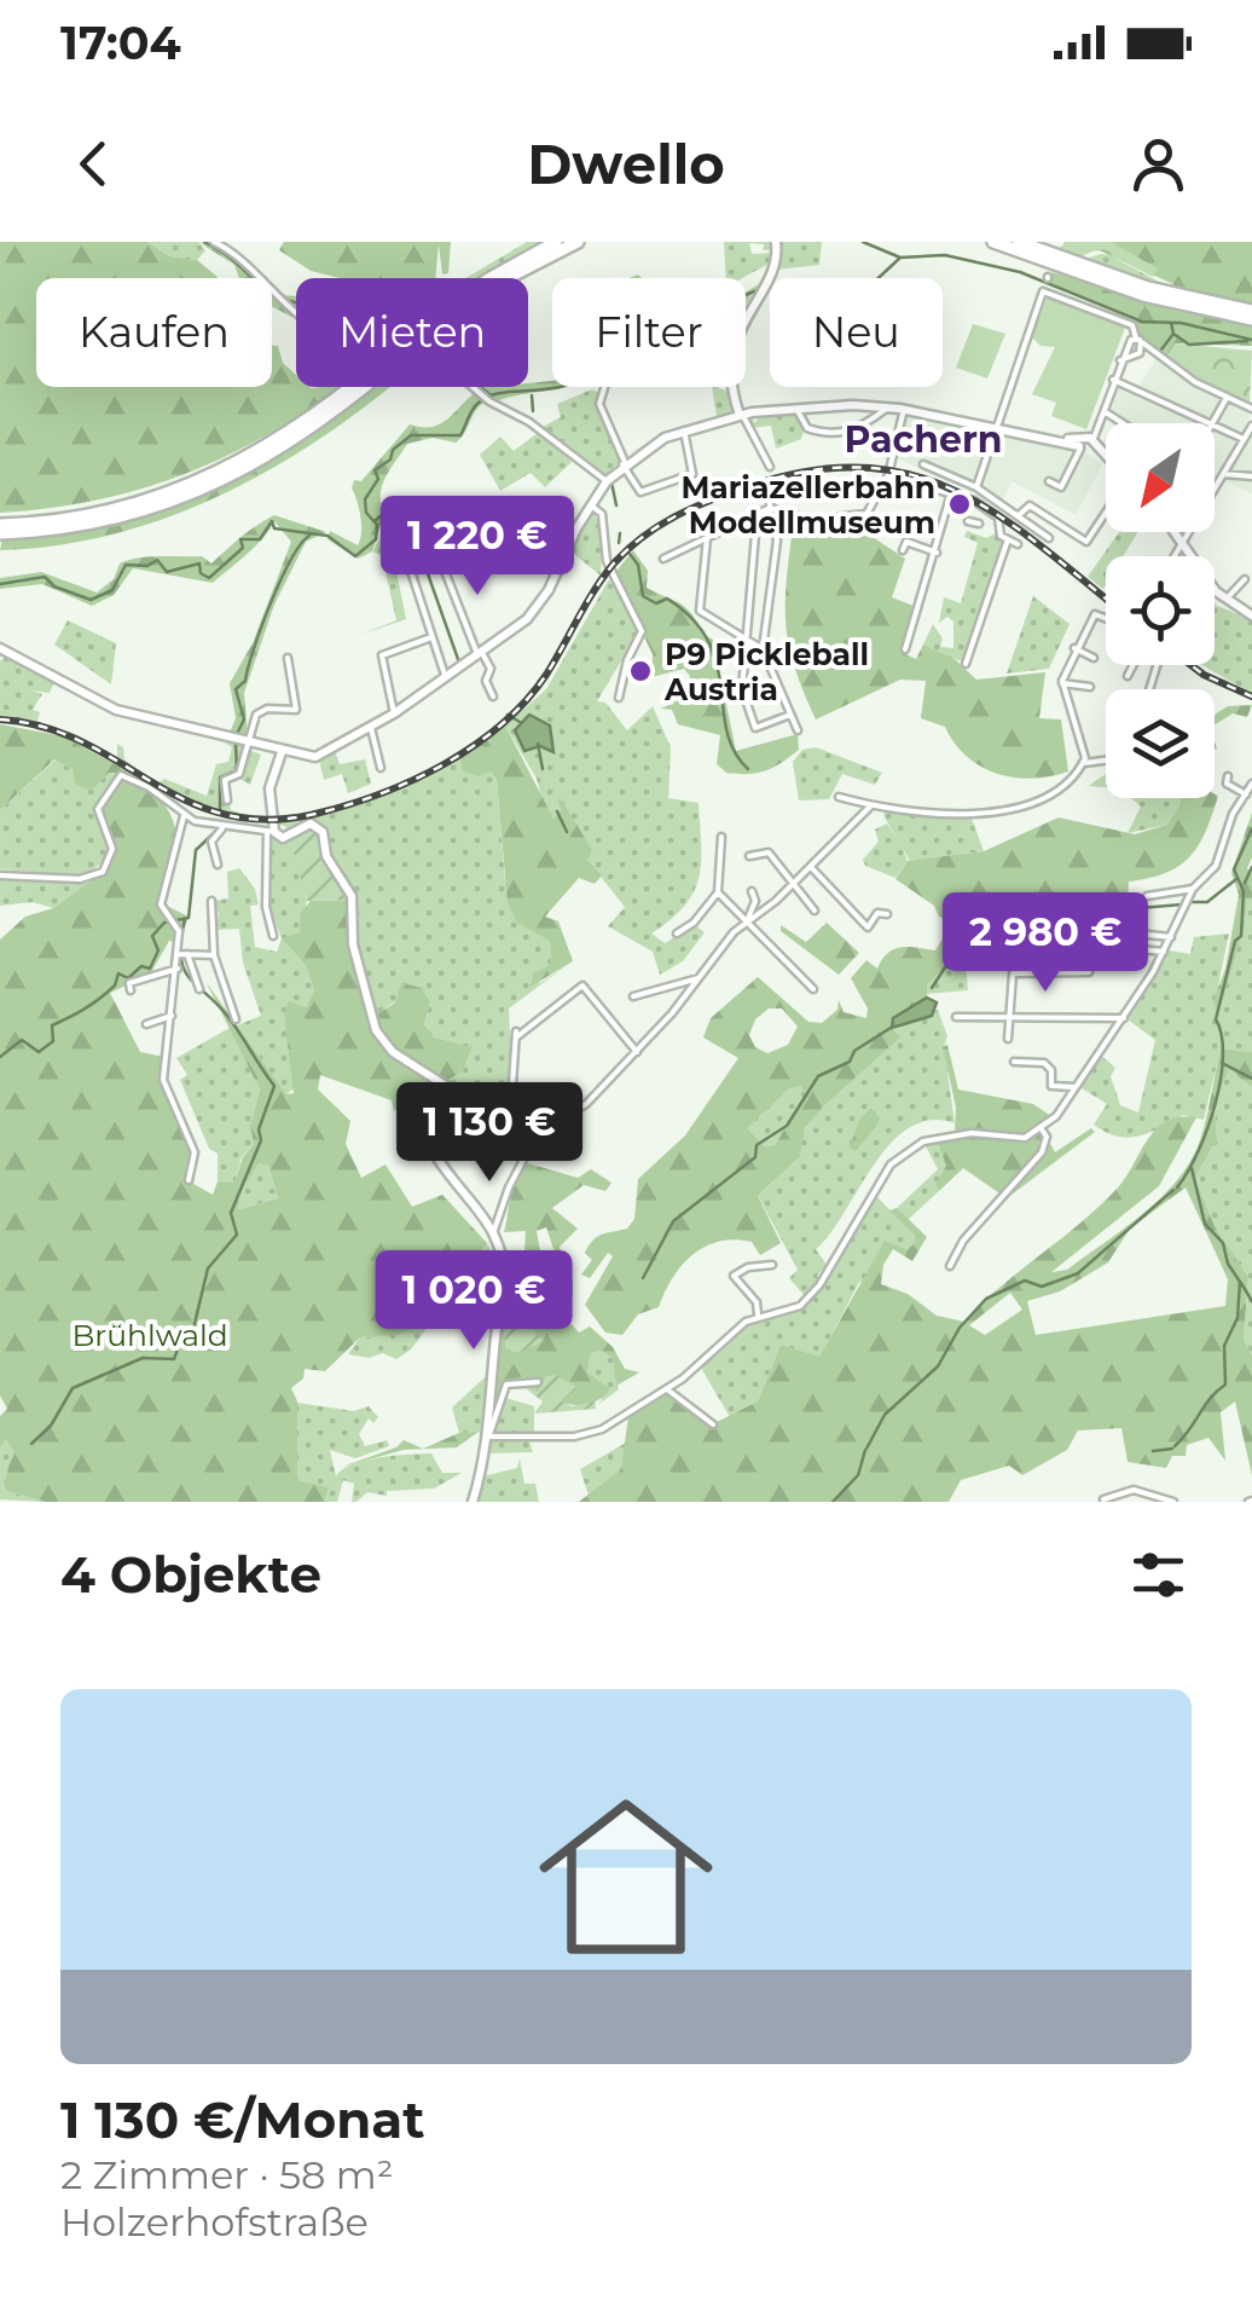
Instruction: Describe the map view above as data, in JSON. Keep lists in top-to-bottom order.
{
  "districts": ["Pachern"],
  "parks": ["Brühlwald"],
  "places": ["Mariazellerbahn Modellmuseum", "P9 Pickleball Austria"],
  "north": "bottom left",
  "page": {
    "status": "17:04",
    "header": "Dwello",
    "chip": [
      "Kaufen",
      "Mieten",
      "Filter",
      "Neu"
    ],
    "price": [
      "1 220 €",
      "2 980 €",
      "1 130 €",
      "1 020 €"
    ],
    "heading": "4 Objekte",
    "list": [
      {
        "name": "1 130 €/Monat",
        "note": "2 Zimmer · 58 m² · Holzerhofstraße"
      }
    ]
  }
}
